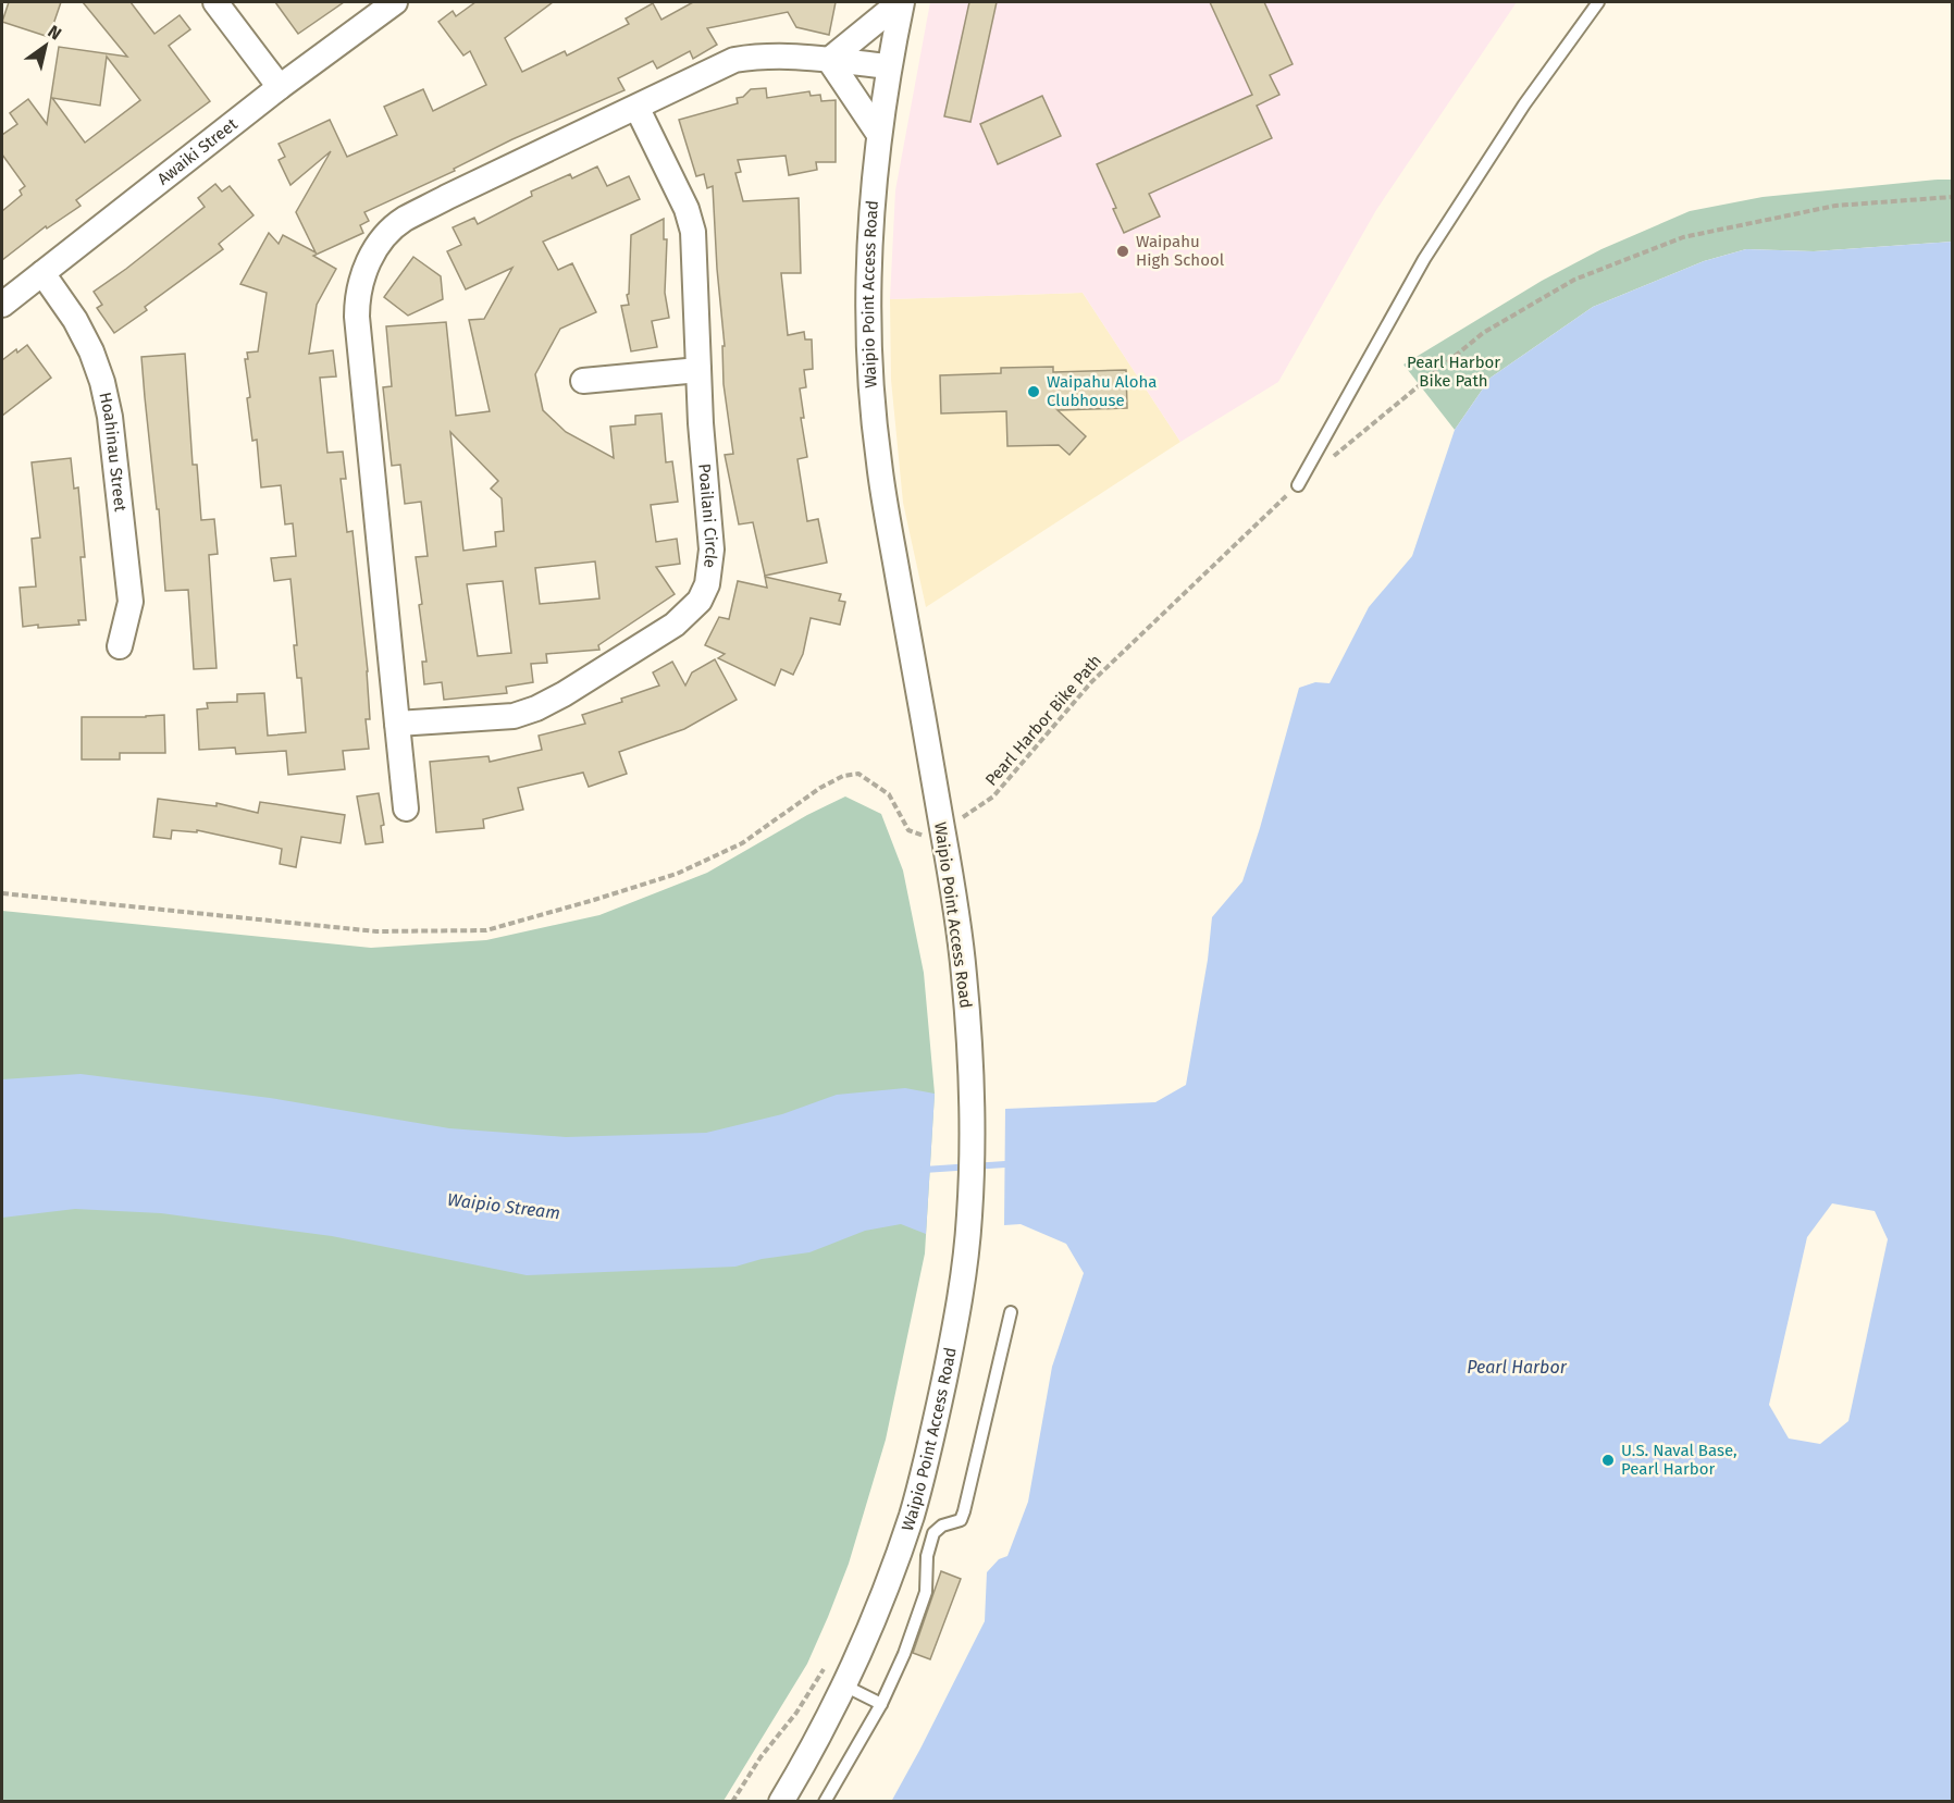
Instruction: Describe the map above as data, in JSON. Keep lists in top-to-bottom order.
{
  "streets": {
    "street": [
      "Awaiki Street",
      "Waipio Point Access Road",
      "Hoahinau Street",
      "Poailani Circle"
    ],
    "path": ["Pearl Harbor Bike Path"]
  },
  "crossings": [
    ["Awaiki Street", "Hoahinau Street"],
    ["Waipio Point Access Road", "Pearl Harbor Bike Path"]
  ],
  "water": ["Waipio Stream", "Pearl Harbor"],
  "parks": ["Pearl Harbor Bike Path"],
  "places": ["Waipahu High School", "Waipahu Aloha Clubhouse", "U.S. Naval Base, Pearl Harbor"],
  "north": "top right"
}
